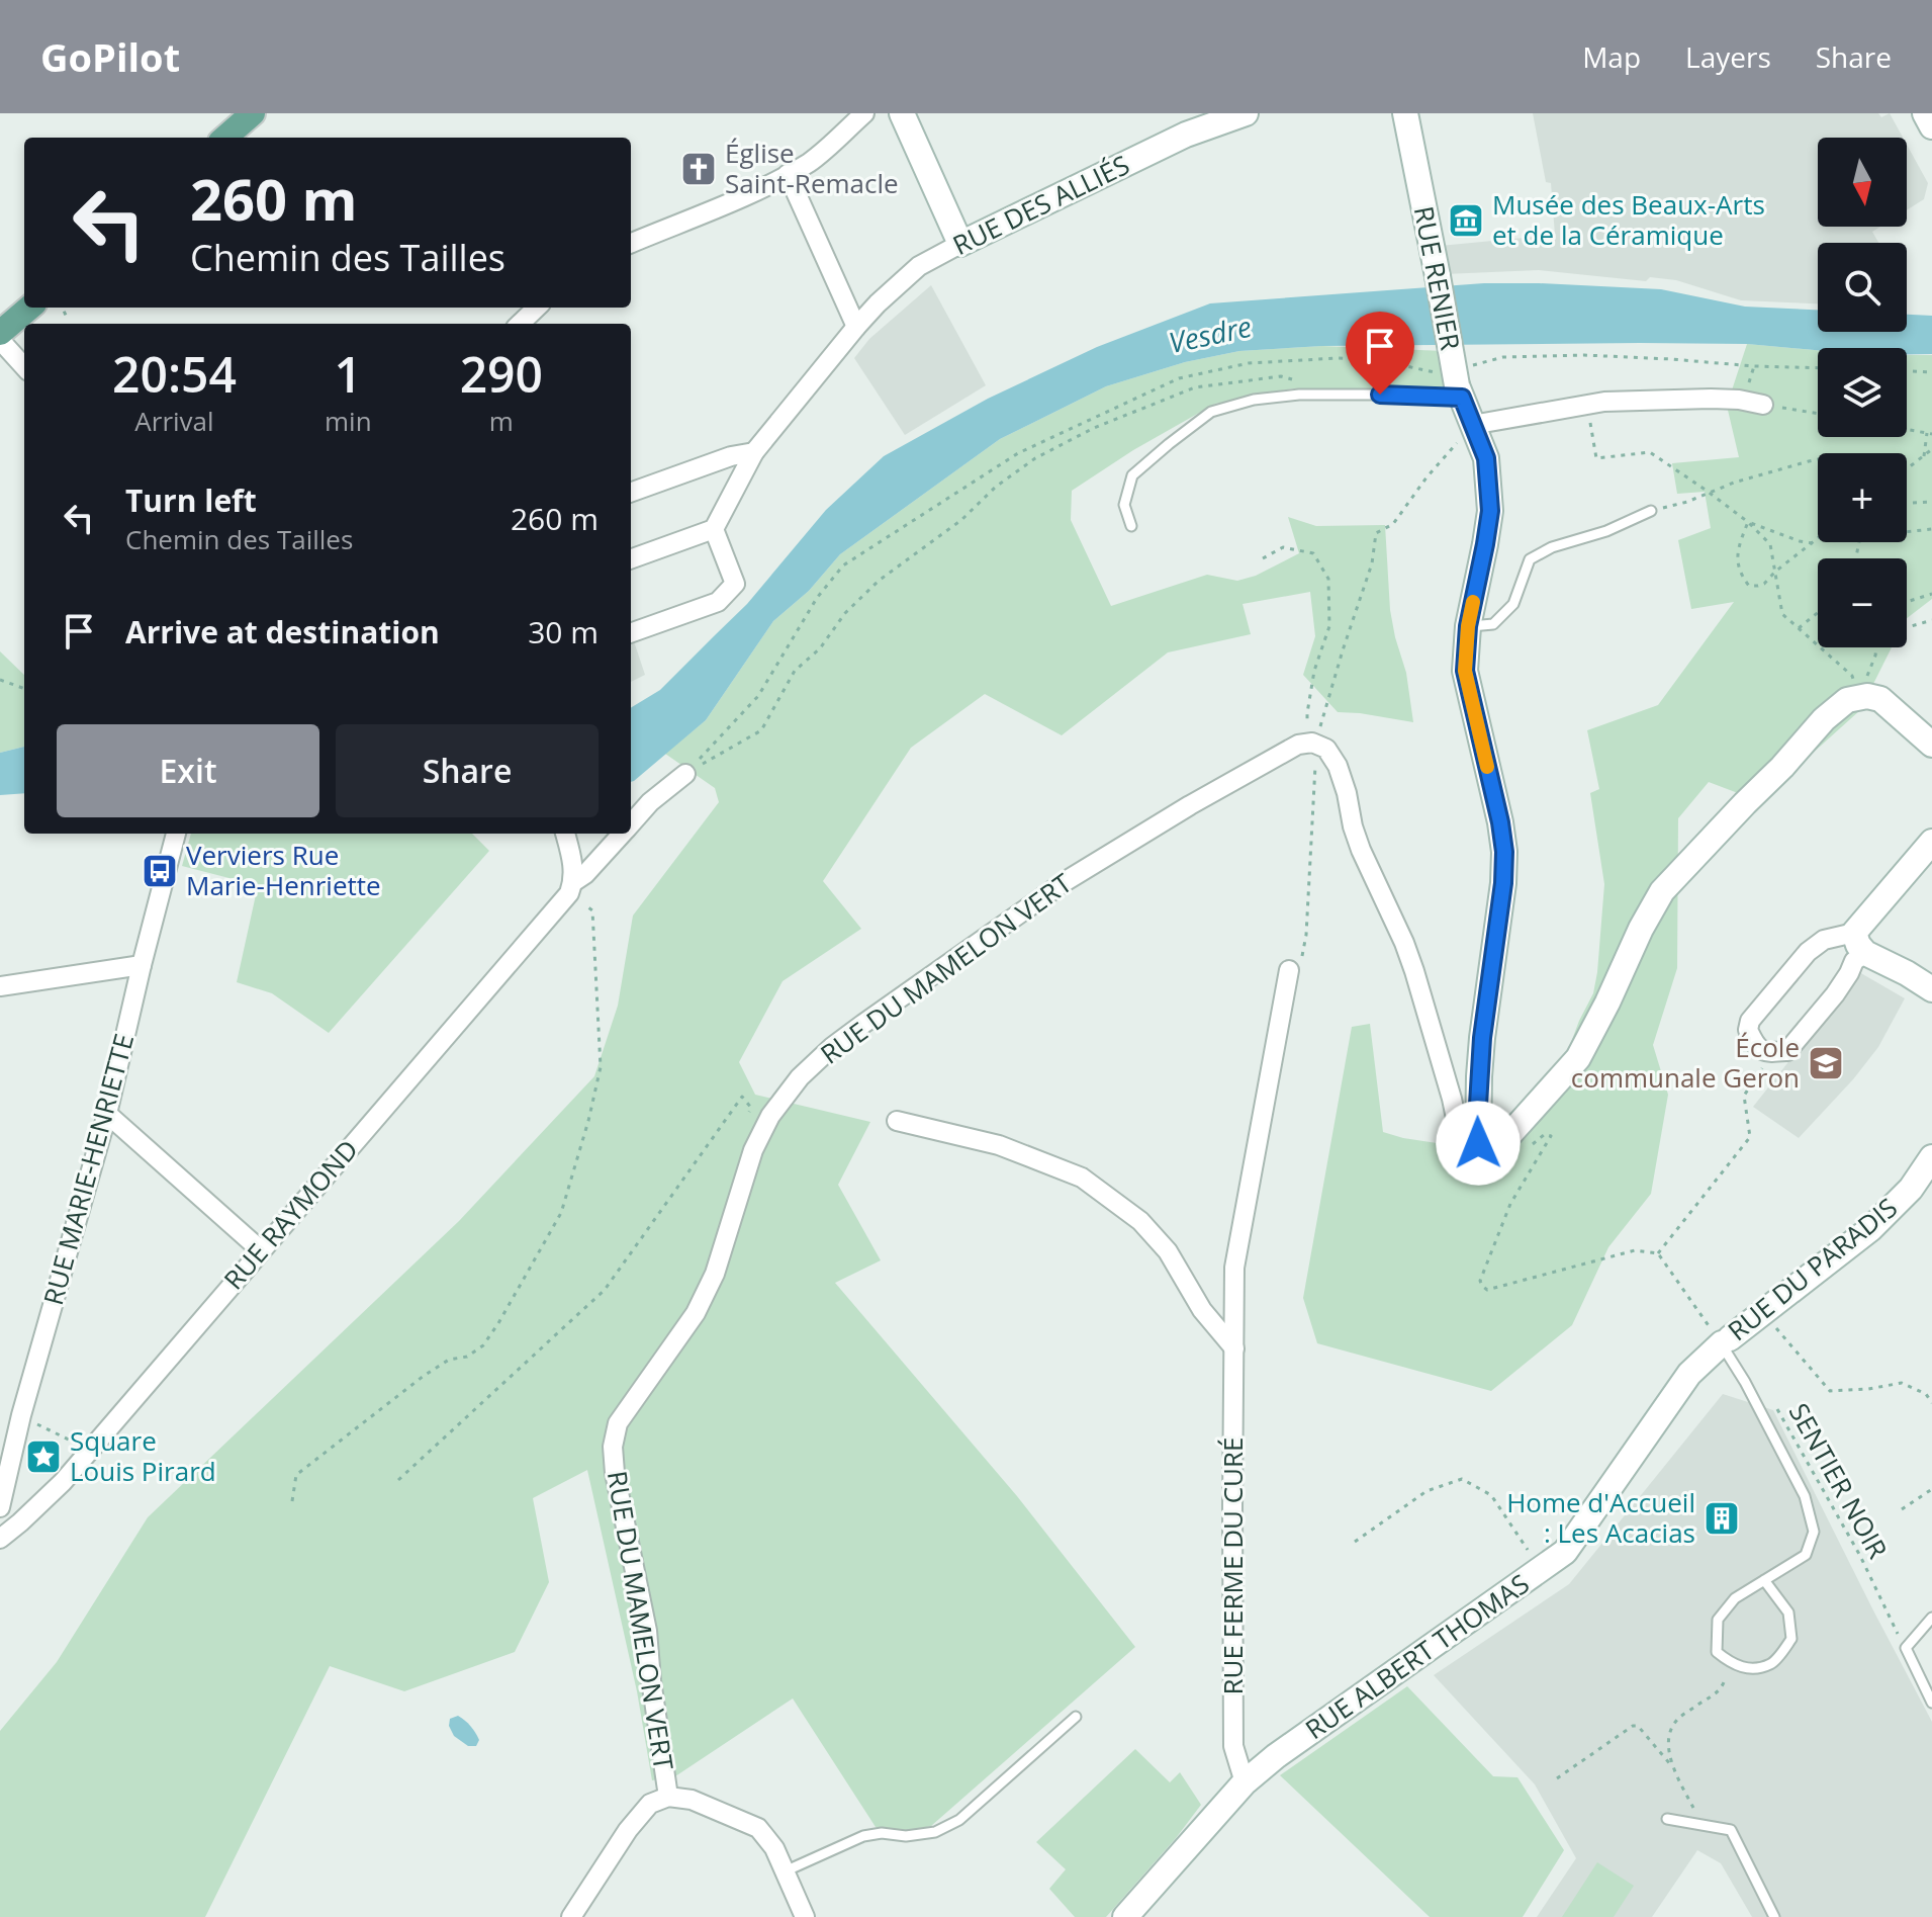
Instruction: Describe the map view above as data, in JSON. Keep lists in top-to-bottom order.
{
  "streets": {
    "street": [
      "RUE DES ALLIÉS",
      "RUE RENIER",
      "RUE DU MAMELON VERT",
      "RUE MARIE-HENRIETTE",
      "RUE RAYMOND",
      "RUE DU PARADIS",
      "RUE FERME DU CURÉ",
      "RUE ALBERT THOMAS"
    ],
    "path": ["SENTIER NOIR"]
  },
  "crossings": [
    ["RUE DU PARADIS", "RUE ALBERT THOMAS"],
    ["RUE FERME DU CURÉ", "RUE ALBERT THOMAS"]
  ],
  "water": ["Vesdre"],
  "places": {
    "church": ["Église Saint-Remacle"],
    "museum": ["Musée des Beaux-Arts et de la Céramique"],
    "bus stop": ["Verviers Rue Marie-Henriette"],
    "school or university": ["École communale Geron"],
    "place": ["Square Louis Pirard"],
    "building": ["Home d'Accueil : Les Acacias"]
  },
  "north": "bottom",
  "page": {
    "header": "GoPilot",
    "nav": ["Map", "Layers", "Share"],
    "map_buttons": ["+", "−"],
    "turn": ["260 m", "Chemin des Tailles"],
    "eta": [
      "20:54",
      "Arrival",
      "1",
      "min",
      "290",
      "m"
    ],
    "list": [
      {
        "name": "Turn left",
        "note": "Chemin des Tailles",
        "value": "260 m"
      },
      {
        "name": "Arrive at destination",
        "value": "30 m"
      }
    ],
    "buttons": ["Exit", "Share"]
  }
}
